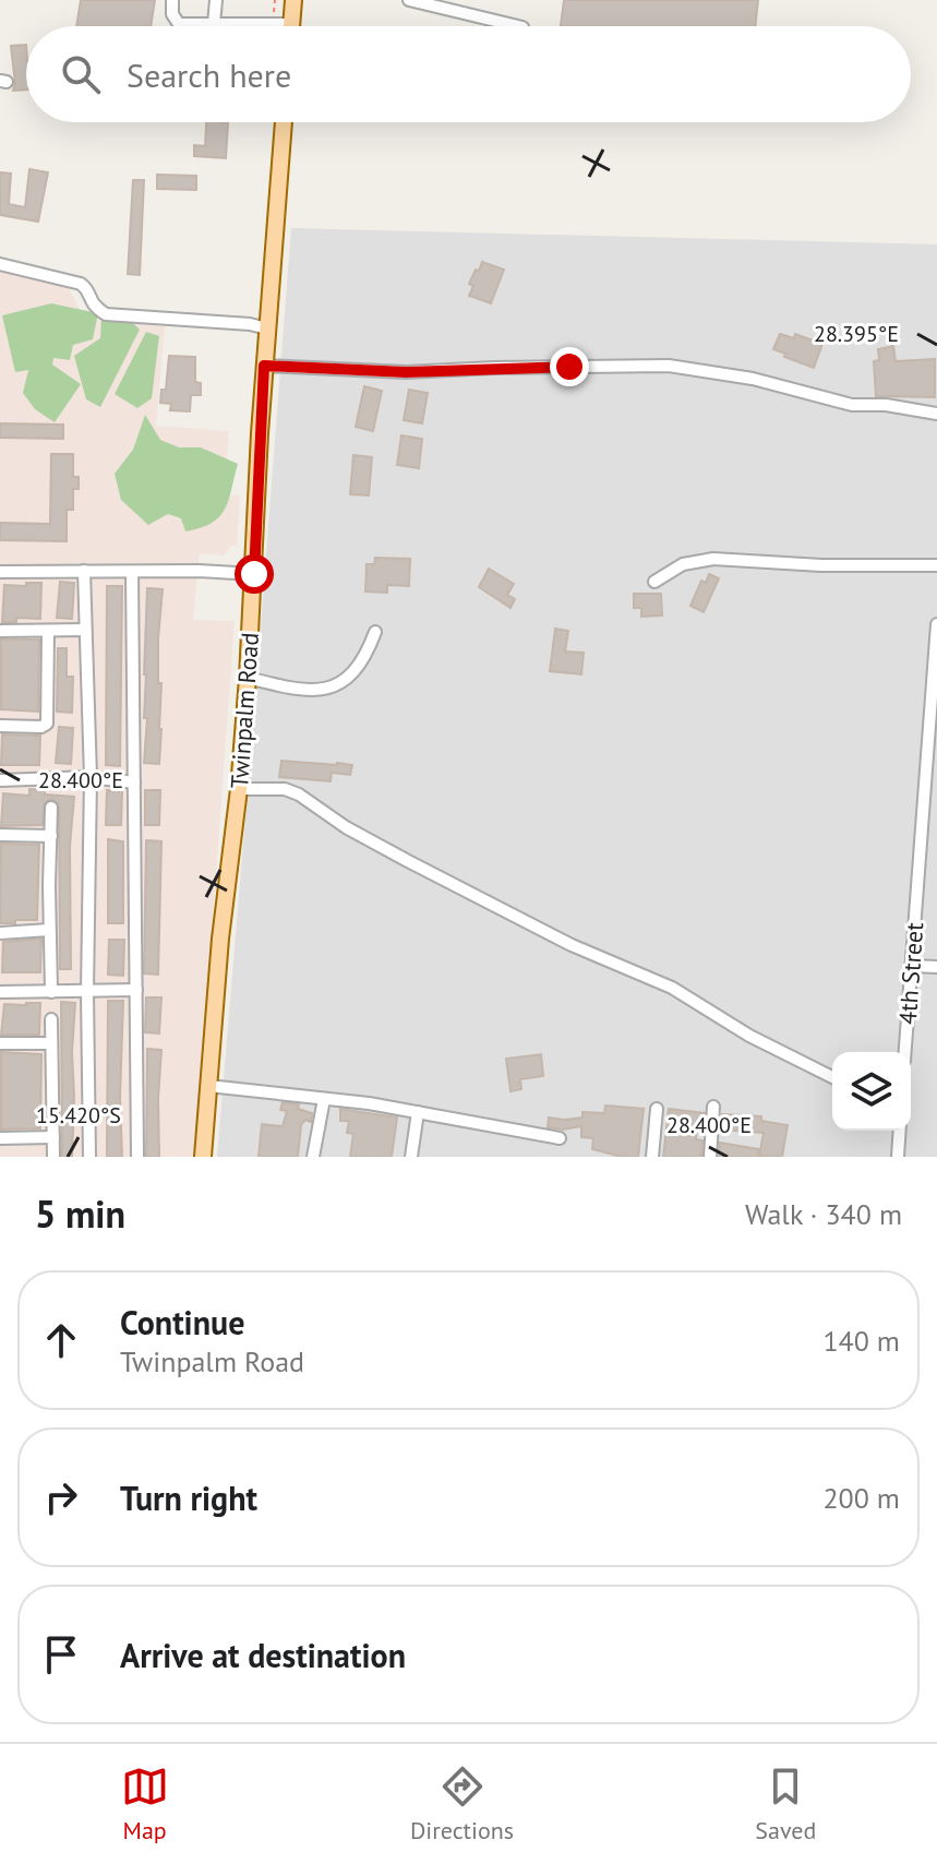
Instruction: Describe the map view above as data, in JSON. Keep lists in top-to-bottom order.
{
  "streets": {
    "main road": ["Twinpalm Road"],
    "street": ["4th Street"]
  },
  "page": {
    "search": "Search here",
    "heading": ["5 min", "Walk · 340 m"],
    "list": [
      ["Continue", "Twinpalm Road", "140 m"],
      ["Turn right", "200 m"],
      "Arrive at destination"
    ],
    "nav": ["Map", "Directions", "Saved"]
  },
  "coordinates": ["28.395°E", "28.400°E", "15.420°S"]
}
